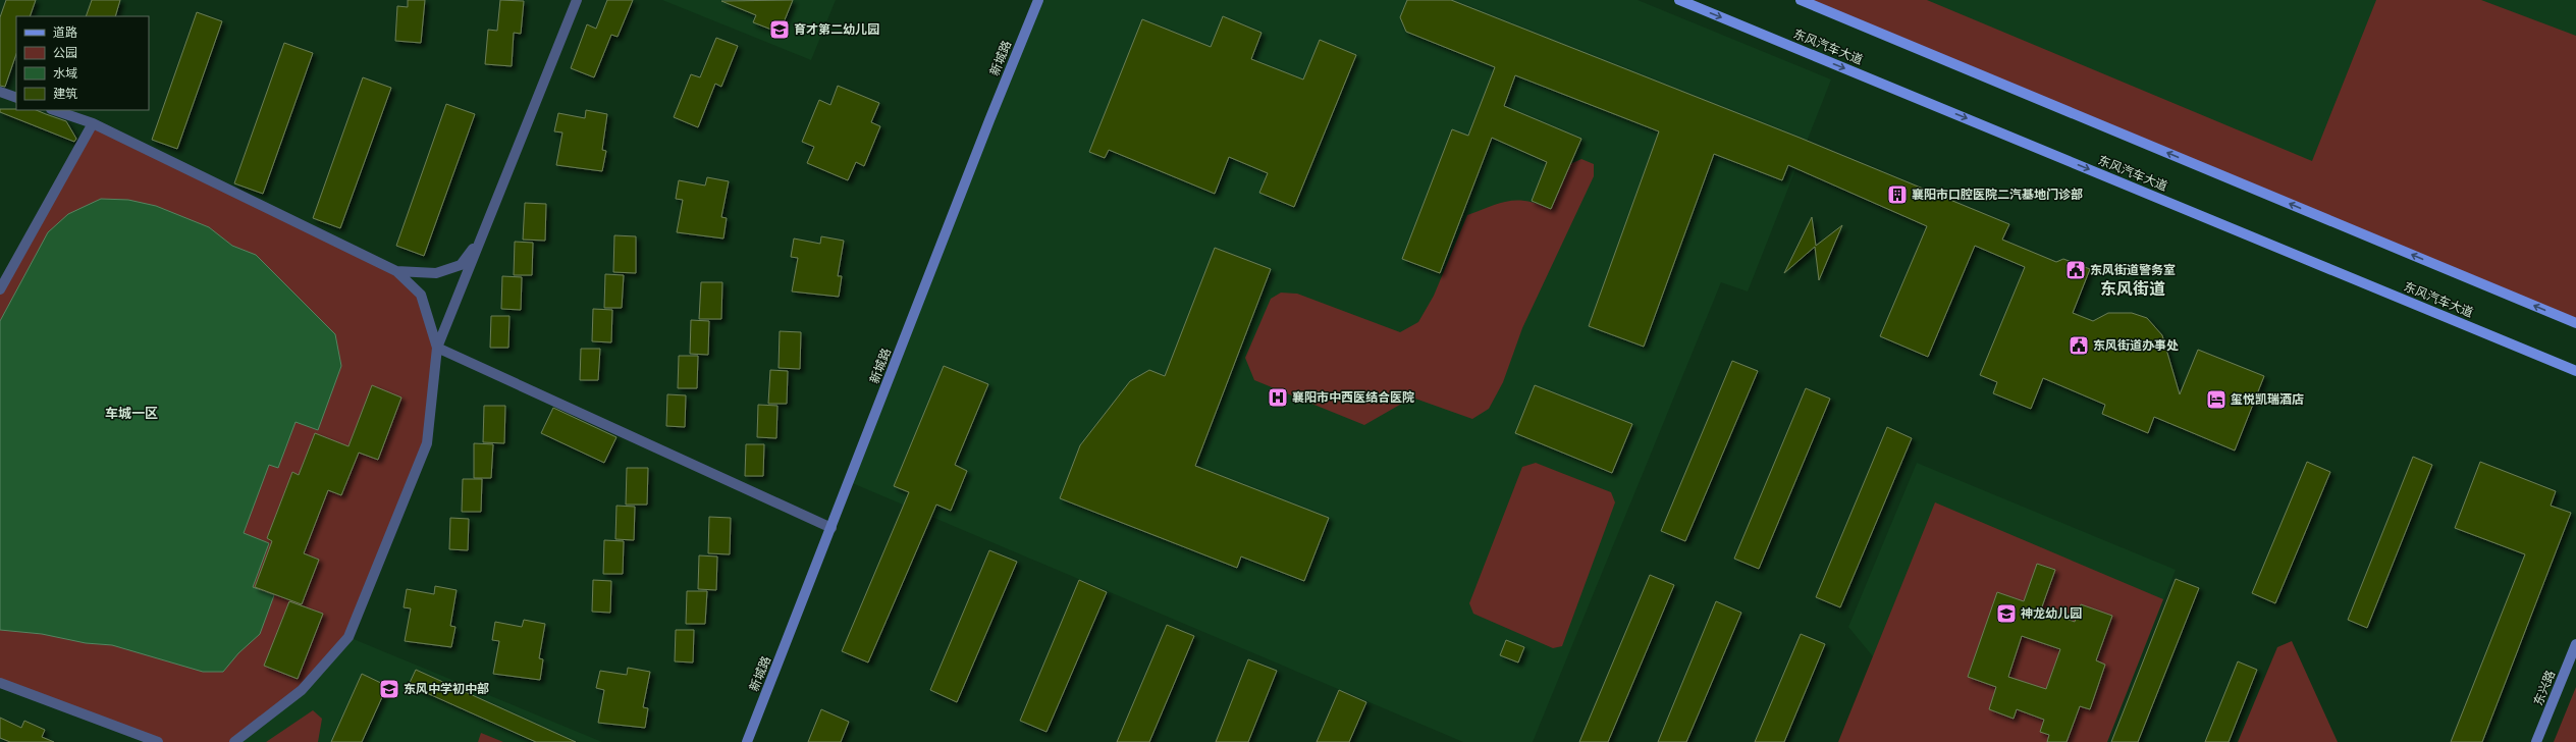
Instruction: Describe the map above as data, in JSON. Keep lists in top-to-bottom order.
{
  "streets": {
    "main road": ["东风汽车大道"],
    "street": ["新城路", "东兴路"]
  },
  "districts": ["东风街道", "车城一区"],
  "places": {
    "school or university": ["育才第二幼儿园", "神龙幼儿园", "东风中学初中部"],
    "building": ["襄阳市口腔医院二汽基地门诊部"],
    "public building": ["东风街道警务室", "东风街道办事处"],
    "hospital": ["襄阳市中西医结合医院"],
    "hotel": ["玺悦凯瑞酒店"]
  },
  "legend": [
    "道路",
    "公园",
    "水域",
    "建筑"
  ]
}
